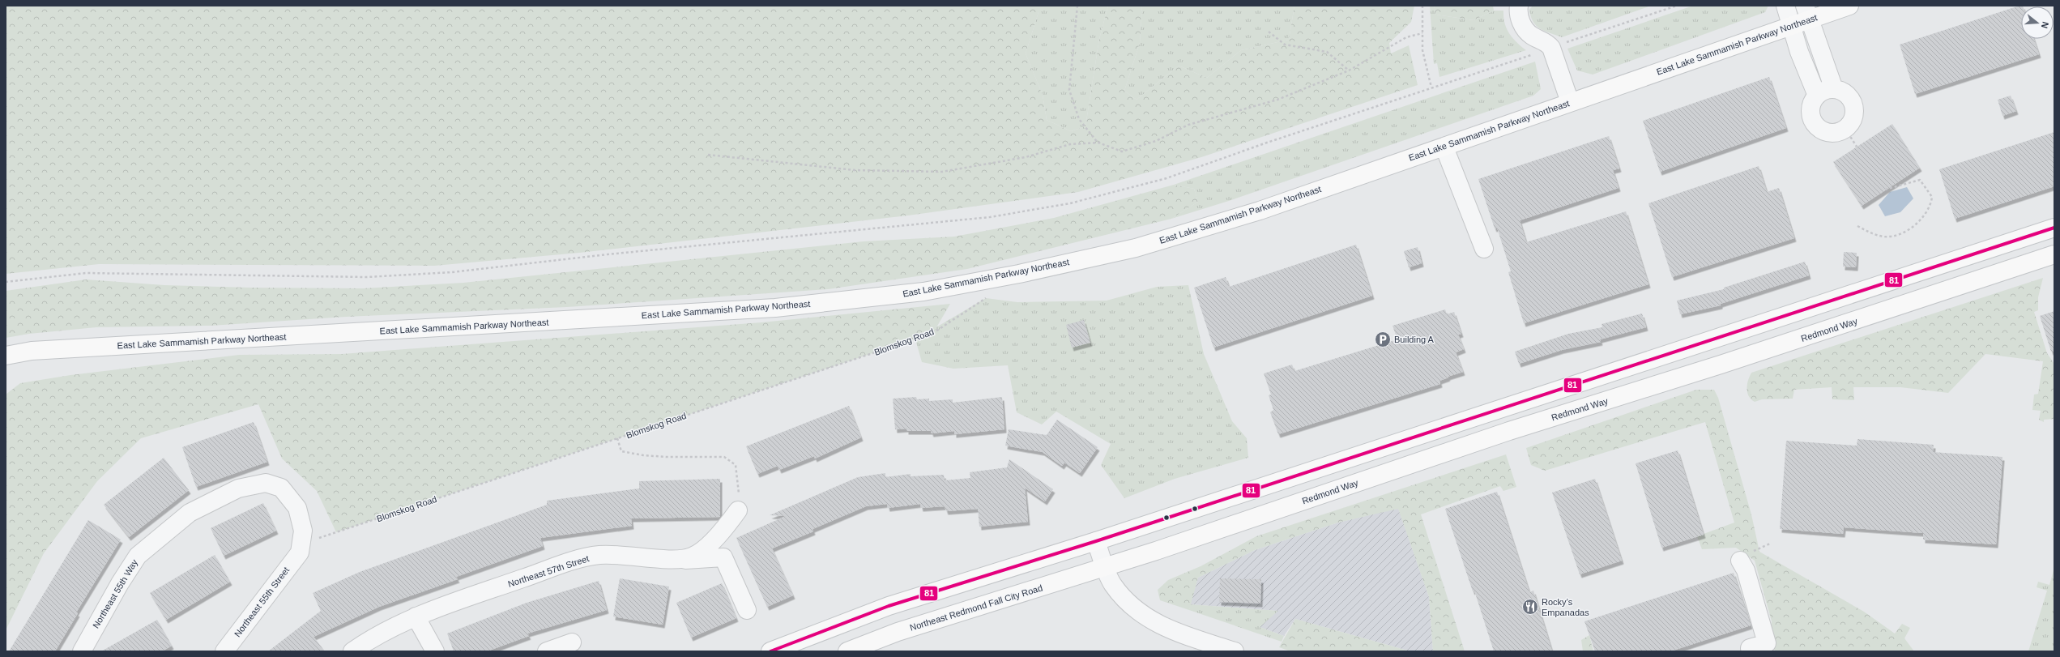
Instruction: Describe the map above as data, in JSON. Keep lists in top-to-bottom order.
{
  "streets": {
    "main road": ["East Lake Sammamish Parkway Northeast", "Redmond Way", "Northeast Redmond Fall City Road"],
    "street": ["Northeast 57th Street", "Northeast 55th Way", "Northeast 55th Street"],
    "path": ["Blomskog Road"]
  },
  "crossings": [
    ["Redmond Way", "Northeast Redmond Fall City Road"],
    ["Northeast 55th Way", "Northeast 55th Street"]
  ],
  "places": {
    "parking": ["Building A"],
    "restaurant": ["Rocky’s Empanadas"]
  },
  "lines": ["transit line 81"],
  "north": "right"
}
